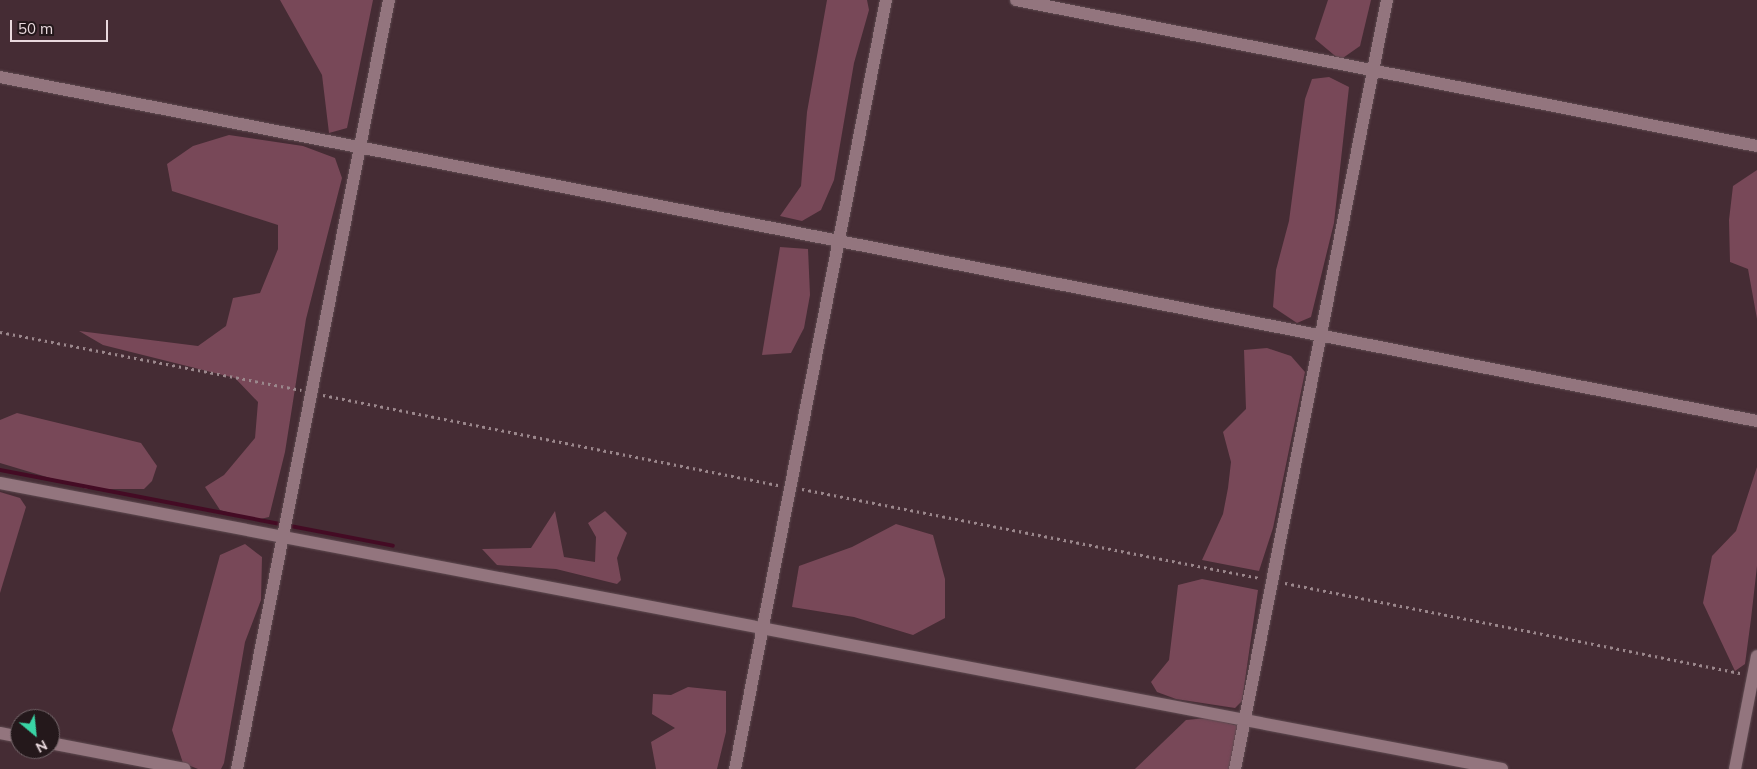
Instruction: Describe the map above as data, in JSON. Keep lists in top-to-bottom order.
{
  "scale_bar": "50 m",
  "north": "bottom right"
}
